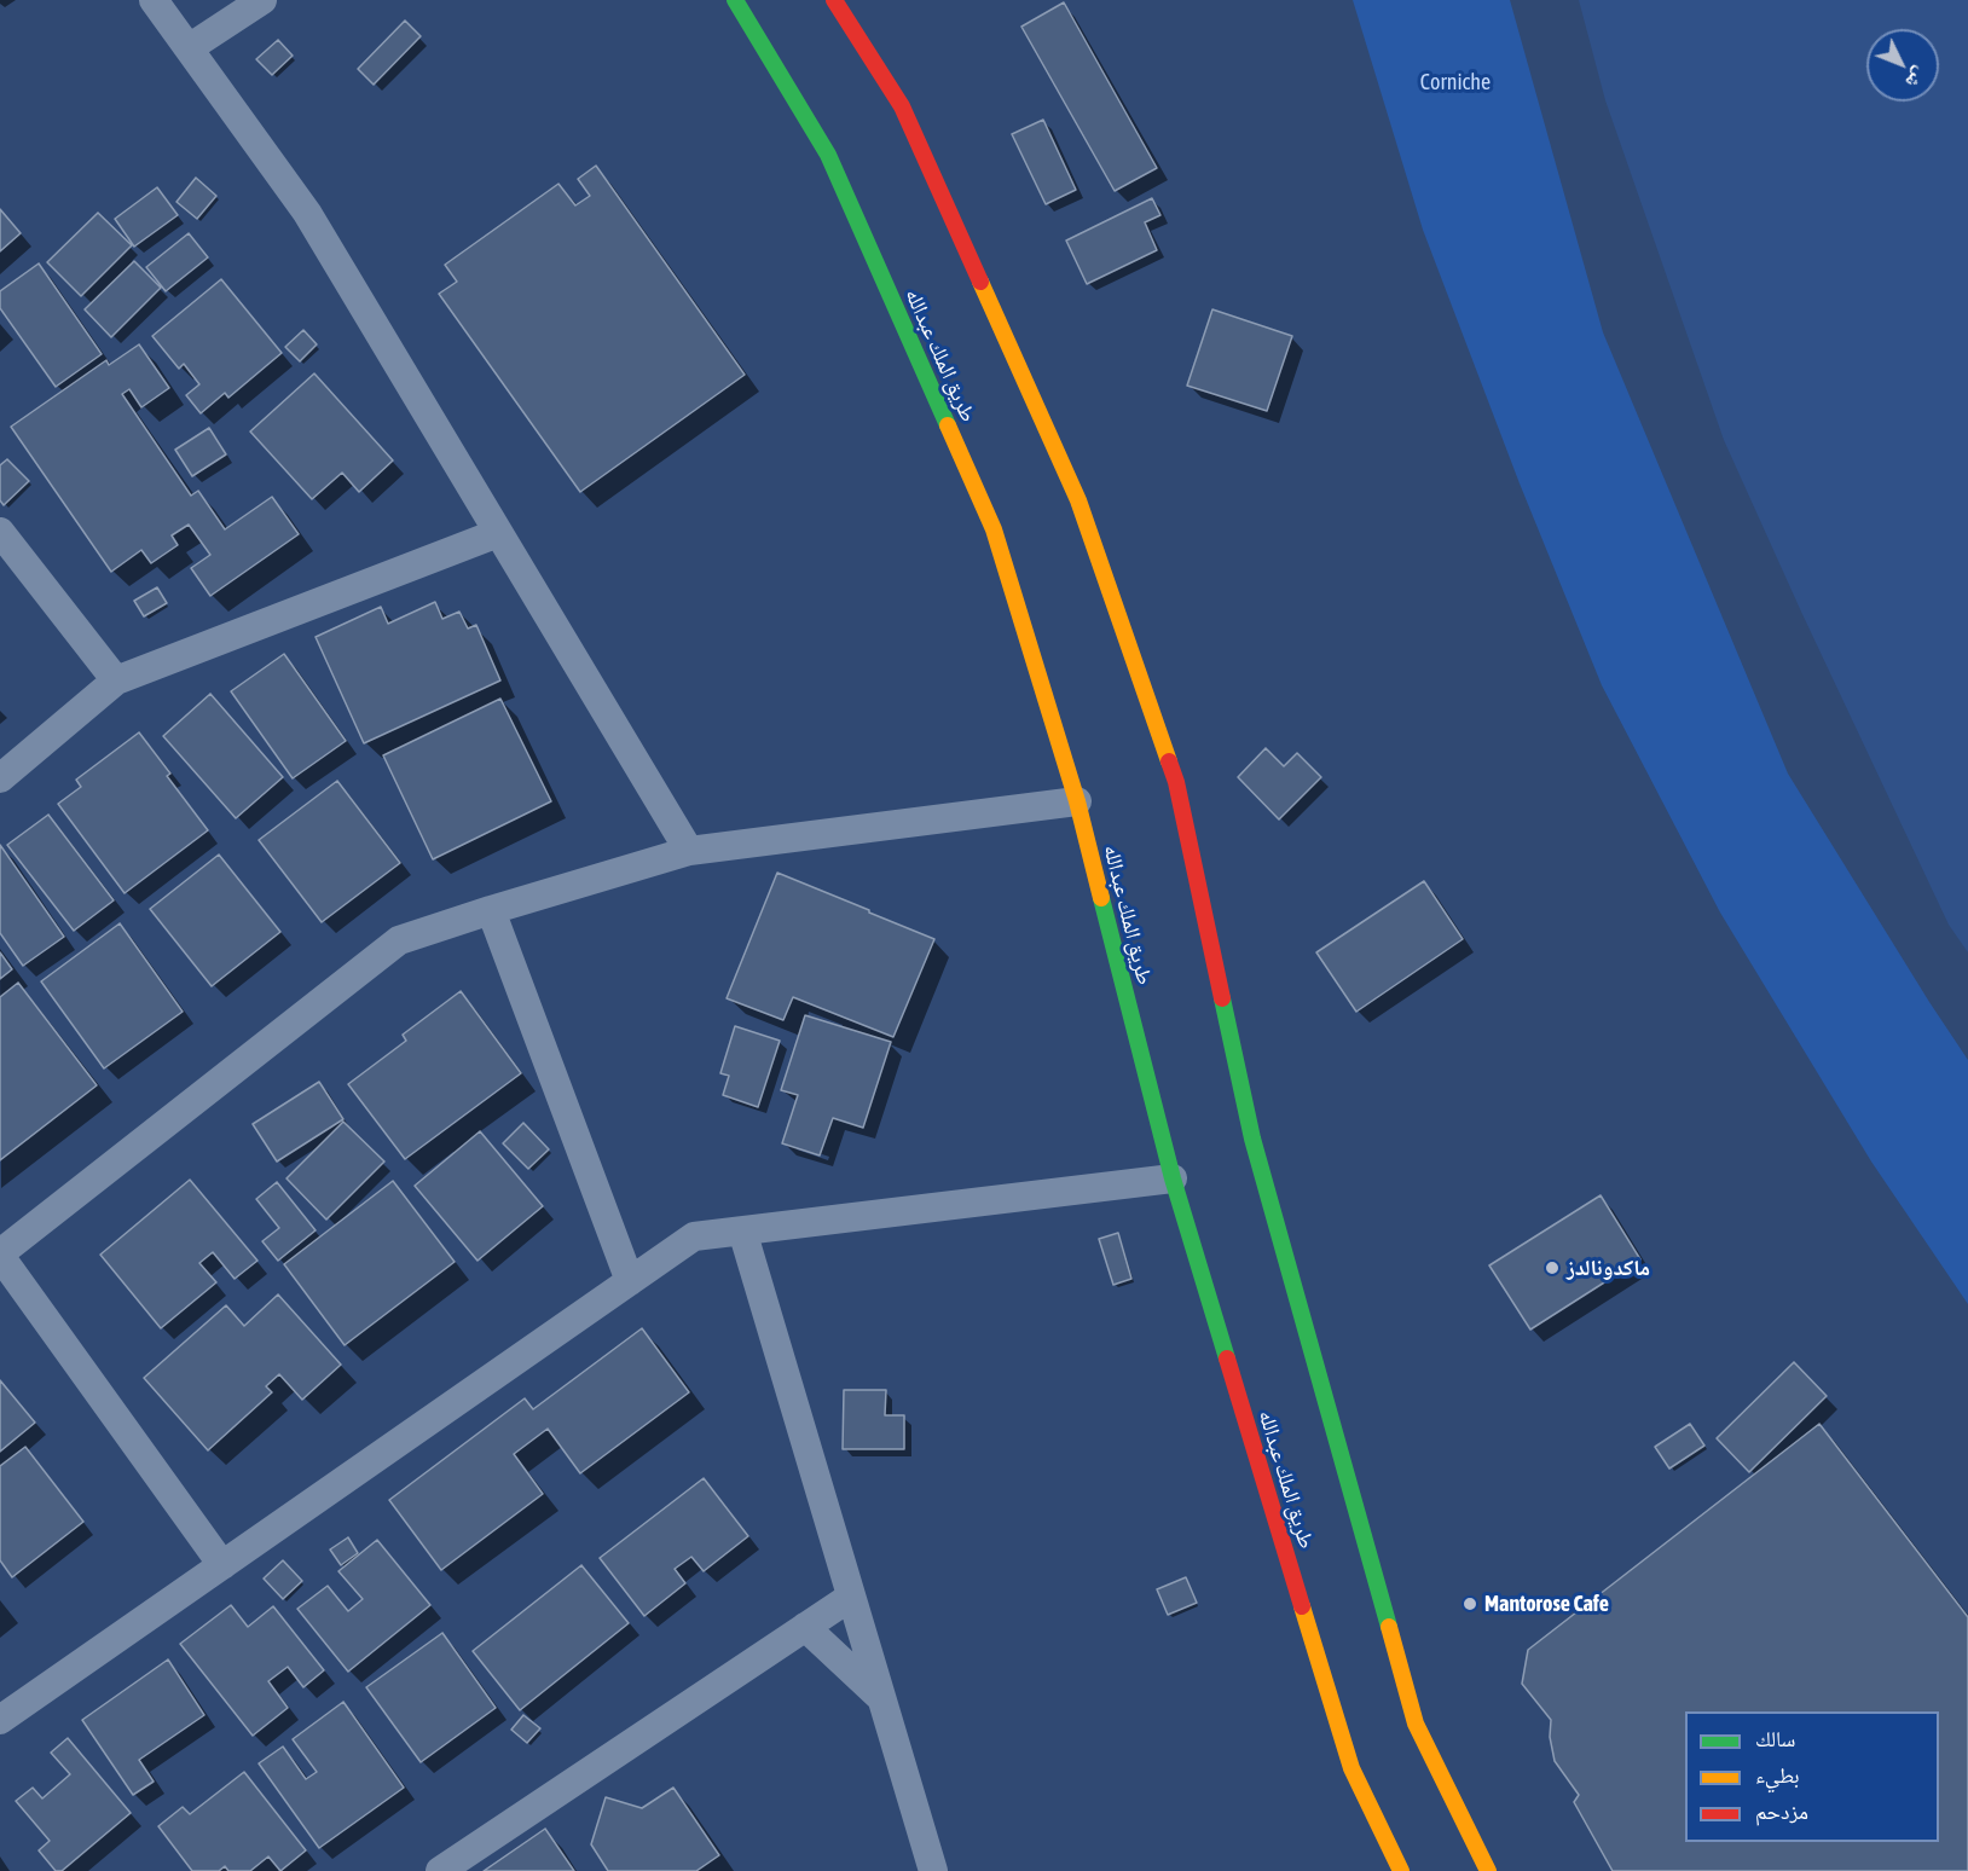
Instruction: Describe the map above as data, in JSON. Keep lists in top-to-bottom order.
{
  "streets": {
    "street": ["طريق الملك عبدالله"]
  },
  "parks": ["Corniche"],
  "places": ["ماكدونالدز", "Mantorose Cafe"],
  "legend": ["سالك", "بطيء", "مزدحم"],
  "north": "bottom right"
}
